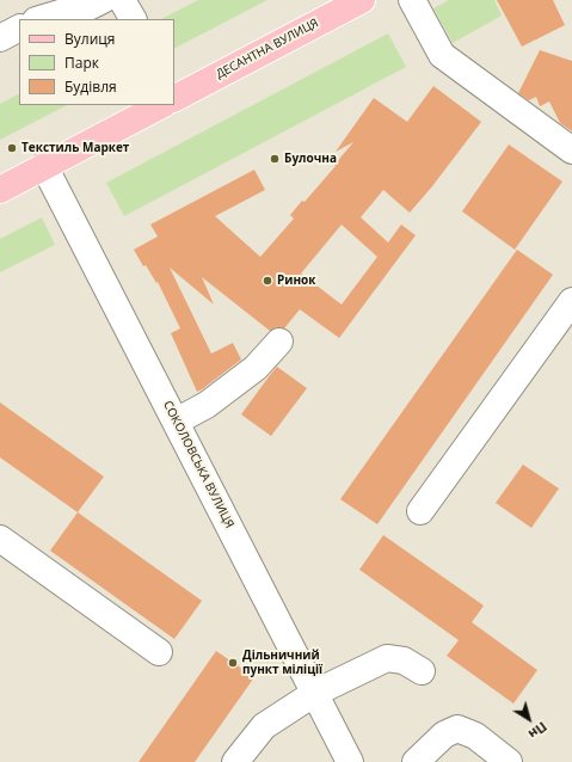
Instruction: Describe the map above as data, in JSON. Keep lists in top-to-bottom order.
{
  "streets": {
    "main road": ["ДЕСАНТНА ВУЛИЦЯ"],
    "street": ["СОКОЛОВСЬКА ВУЛИЦЯ"]
  },
  "crossings": [
    ["ДЕСАНТНА ВУЛИЦЯ", "СОКОЛОВСЬКА ВУЛИЦЯ"]
  ],
  "places": [
    "Текстиль Маркет",
    "Булочна",
    "Ринок",
    "Дільничний пункт міліції"
  ],
  "legend": ["Вулиця", "Парк", "Будівля"],
  "north": "bottom right"
}
